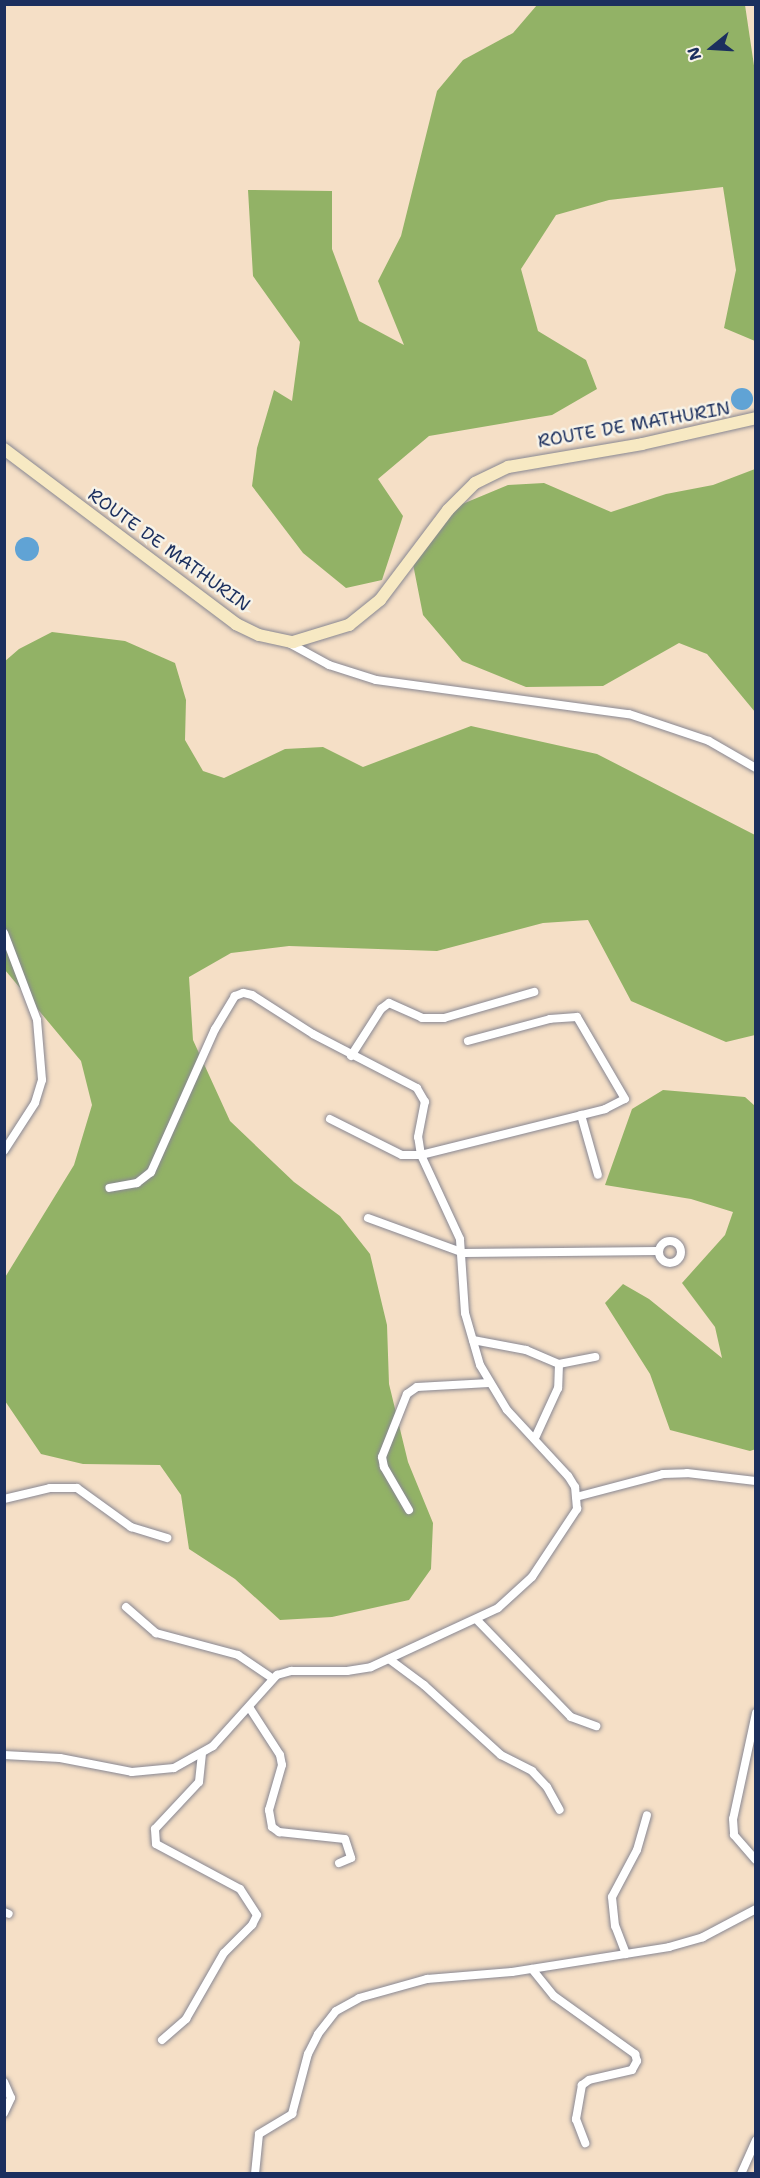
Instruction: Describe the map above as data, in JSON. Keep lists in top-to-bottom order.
{
  "streets": {
    "street": ["ROUTE DE MATHURIN"]
  },
  "north": "left"
}
